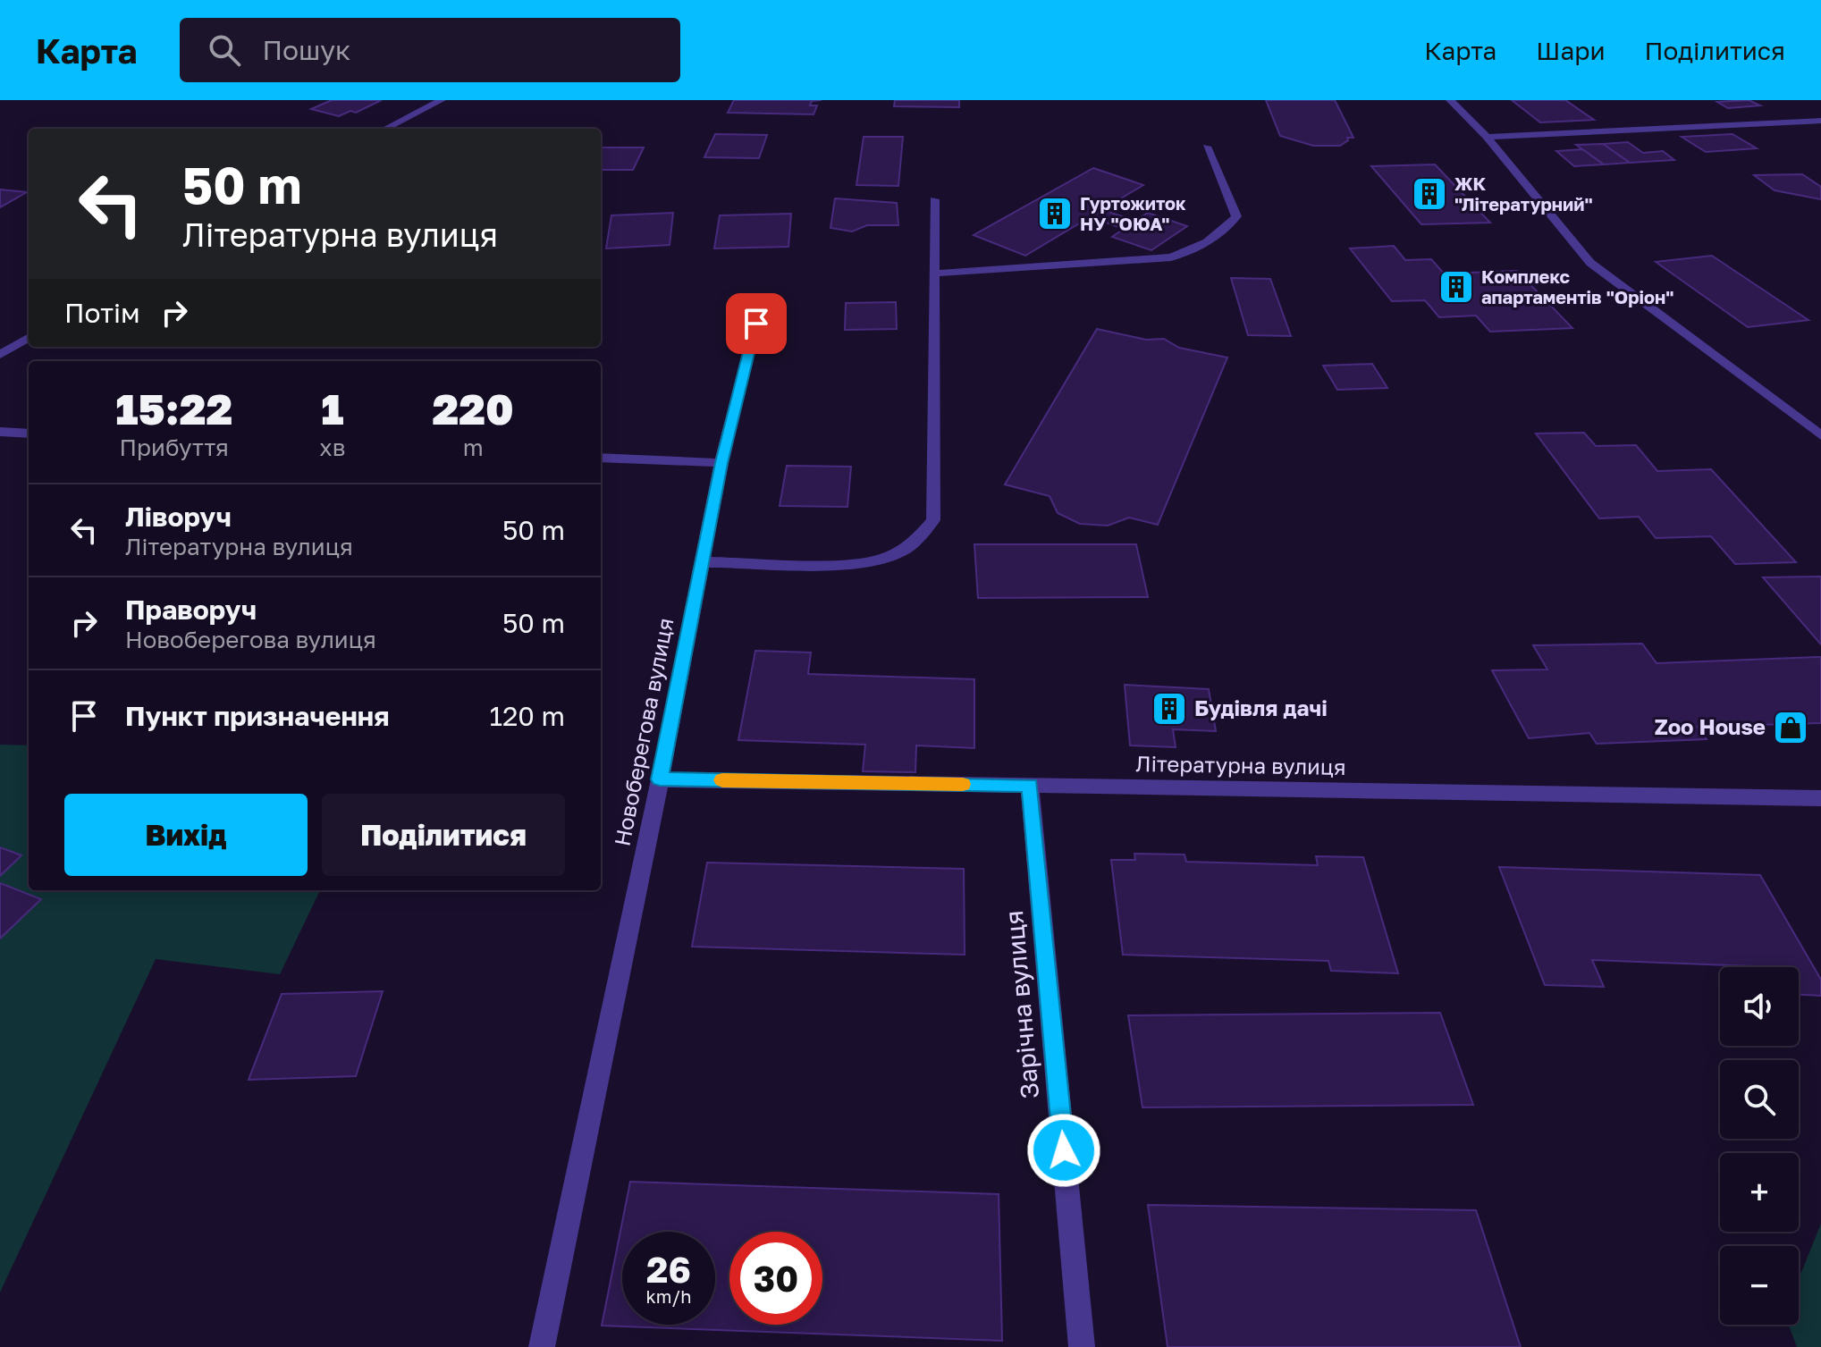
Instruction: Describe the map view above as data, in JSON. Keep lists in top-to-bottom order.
{
  "streets": {
    "street": ["Новоберегова вулиця", "Літературна вулиця", "Зарічна вулиця"]
  },
  "crossings": [
    ["Новоберегова вулиця", "Літературна вулиця"],
    ["Літературна вулиця", "Зарічна вулиця"]
  ],
  "places": {
    "building": [
      "ЖК \"Літературний\"",
      "Гуртожиток НУ \"ОЮА\"",
      "Комплекс апартаментів \"Оріон\"",
      "Будівля дачі"
    ],
    "shop": ["Zoo House"]
  },
  "page": {
    "header": "Карта",
    "search": "Пошук",
    "nav": ["Карта", "Шари", "Поділитися"],
    "turn": ["50 m", "Літературна вулиця"],
    "then": "Потім",
    "eta": [
      "15:22",
      "Прибуття",
      "1",
      "хв",
      "220",
      "m"
    ],
    "list": [
      {
        "name": "Ліворуч",
        "note": "Літературна вулиця",
        "value": "50 m"
      },
      {
        "name": "Праворуч",
        "note": "Новоберегова вулиця",
        "value": "50 m"
      },
      {
        "name": "Пункт призначення",
        "value": "120 m"
      }
    ],
    "buttons": ["Вихід", "Поділитися"],
    "map_buttons": ["+", "−"],
    "speed": "26 km/h",
    "limit": "30"
  }
}
